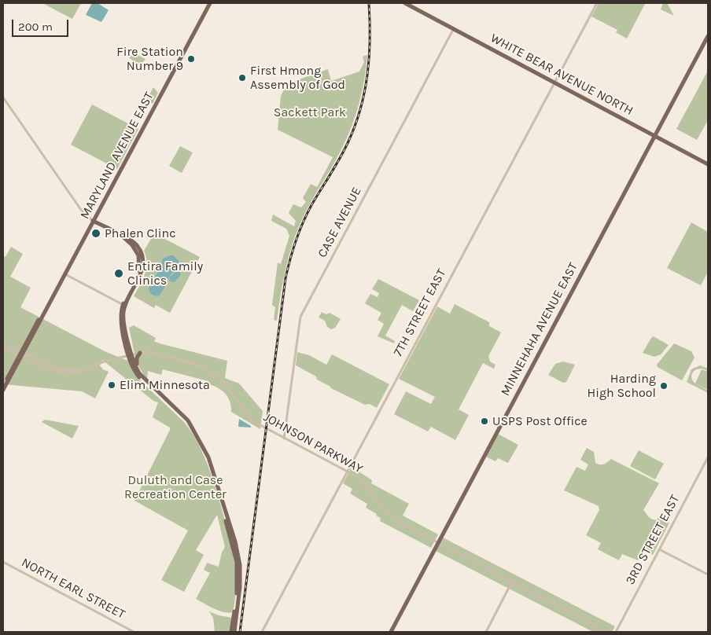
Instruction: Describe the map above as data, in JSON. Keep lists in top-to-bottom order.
{
  "streets": {
    "main road": ["WHITE BEAR AVENUE NORTH", "MARYLAND AVENUE EAST", "MINNEHAHA AVENUE EAST"],
    "street": [
      "CASE AVENUE",
      "7TH STREET EAST",
      "JOHNSON PARKWAY",
      "3RD STREET EAST",
      "NORTH EARL STREET"
    ]
  },
  "crossings": [
    ["WHITE BEAR AVENUE NORTH", "CASE AVENUE"],
    ["WHITE BEAR AVENUE NORTH", "7TH STREET EAST"],
    ["WHITE BEAR AVENUE NORTH", "MINNEHAHA AVENUE EAST"],
    ["MARYLAND AVENUE EAST", "JOHNSON PARKWAY"],
    ["CASE AVENUE", "JOHNSON PARKWAY"],
    ["7TH STREET EAST", "JOHNSON PARKWAY"],
    ["MINNEHAHA AVENUE EAST", "JOHNSON PARKWAY"]
  ],
  "parks": ["Sackett Park", "Duluth and Case Recreation Center"],
  "places": [
    "Fire Station Number 9",
    "First Hmong Assembly of God",
    "Phalen Clinc",
    "Entira Family Clinics",
    "Elim Minnesota",
    "Harding High School",
    "USPS Post Office"
  ],
  "scale_bar": "200 m"
}
